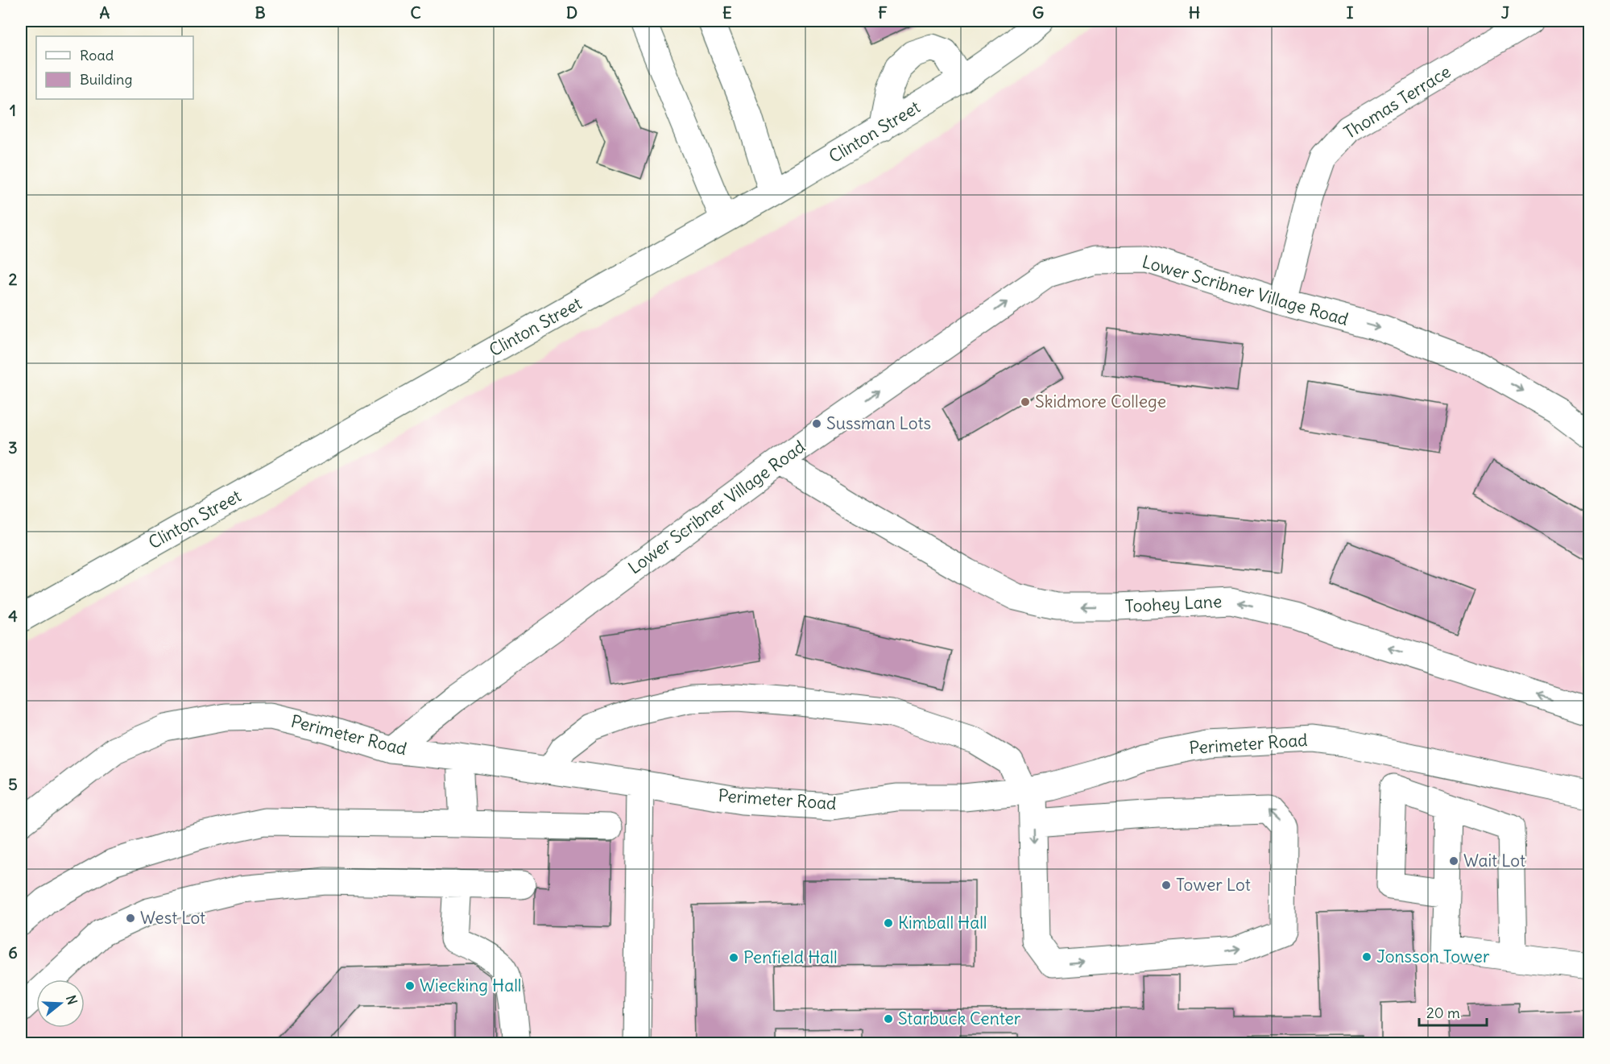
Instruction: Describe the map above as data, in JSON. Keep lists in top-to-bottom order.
{
  "streets": {
    "street": [
      "Thomas Terrace",
      "Clinton Street",
      "Lower Scribner Village Road",
      "Toohey Lane",
      "Perimeter Road"
    ]
  },
  "crossings": [
    ["Thomas Terrace", "Lower Scribner Village Road"],
    ["Lower Scribner Village Road", "Toohey Lane"],
    ["Lower Scribner Village Road", "Perimeter Road"]
  ],
  "one_way": ["Lower Scribner Village Road", "Toohey Lane"],
  "places": [
    "Skidmore College",
    "Sussman Lots",
    "Wait Lot",
    "Tower Lot",
    "West Lot",
    "Kimball Hall",
    "Jonsson Tower",
    "Penfield Hall",
    "Wiecking Hall",
    "Starbuck Center"
  ],
  "legend": ["Road", "Building"],
  "scale_bar": "20 m",
  "north": "right",
  "grid": {
    "columns": [
      "A",
      "B",
      "C",
      "D",
      "E",
      "F",
      "G",
      "H",
      "I",
      "J"
    ],
    "rows": [
      "1",
      "2",
      "3",
      "4",
      "5",
      "6"
    ]
  }
}
